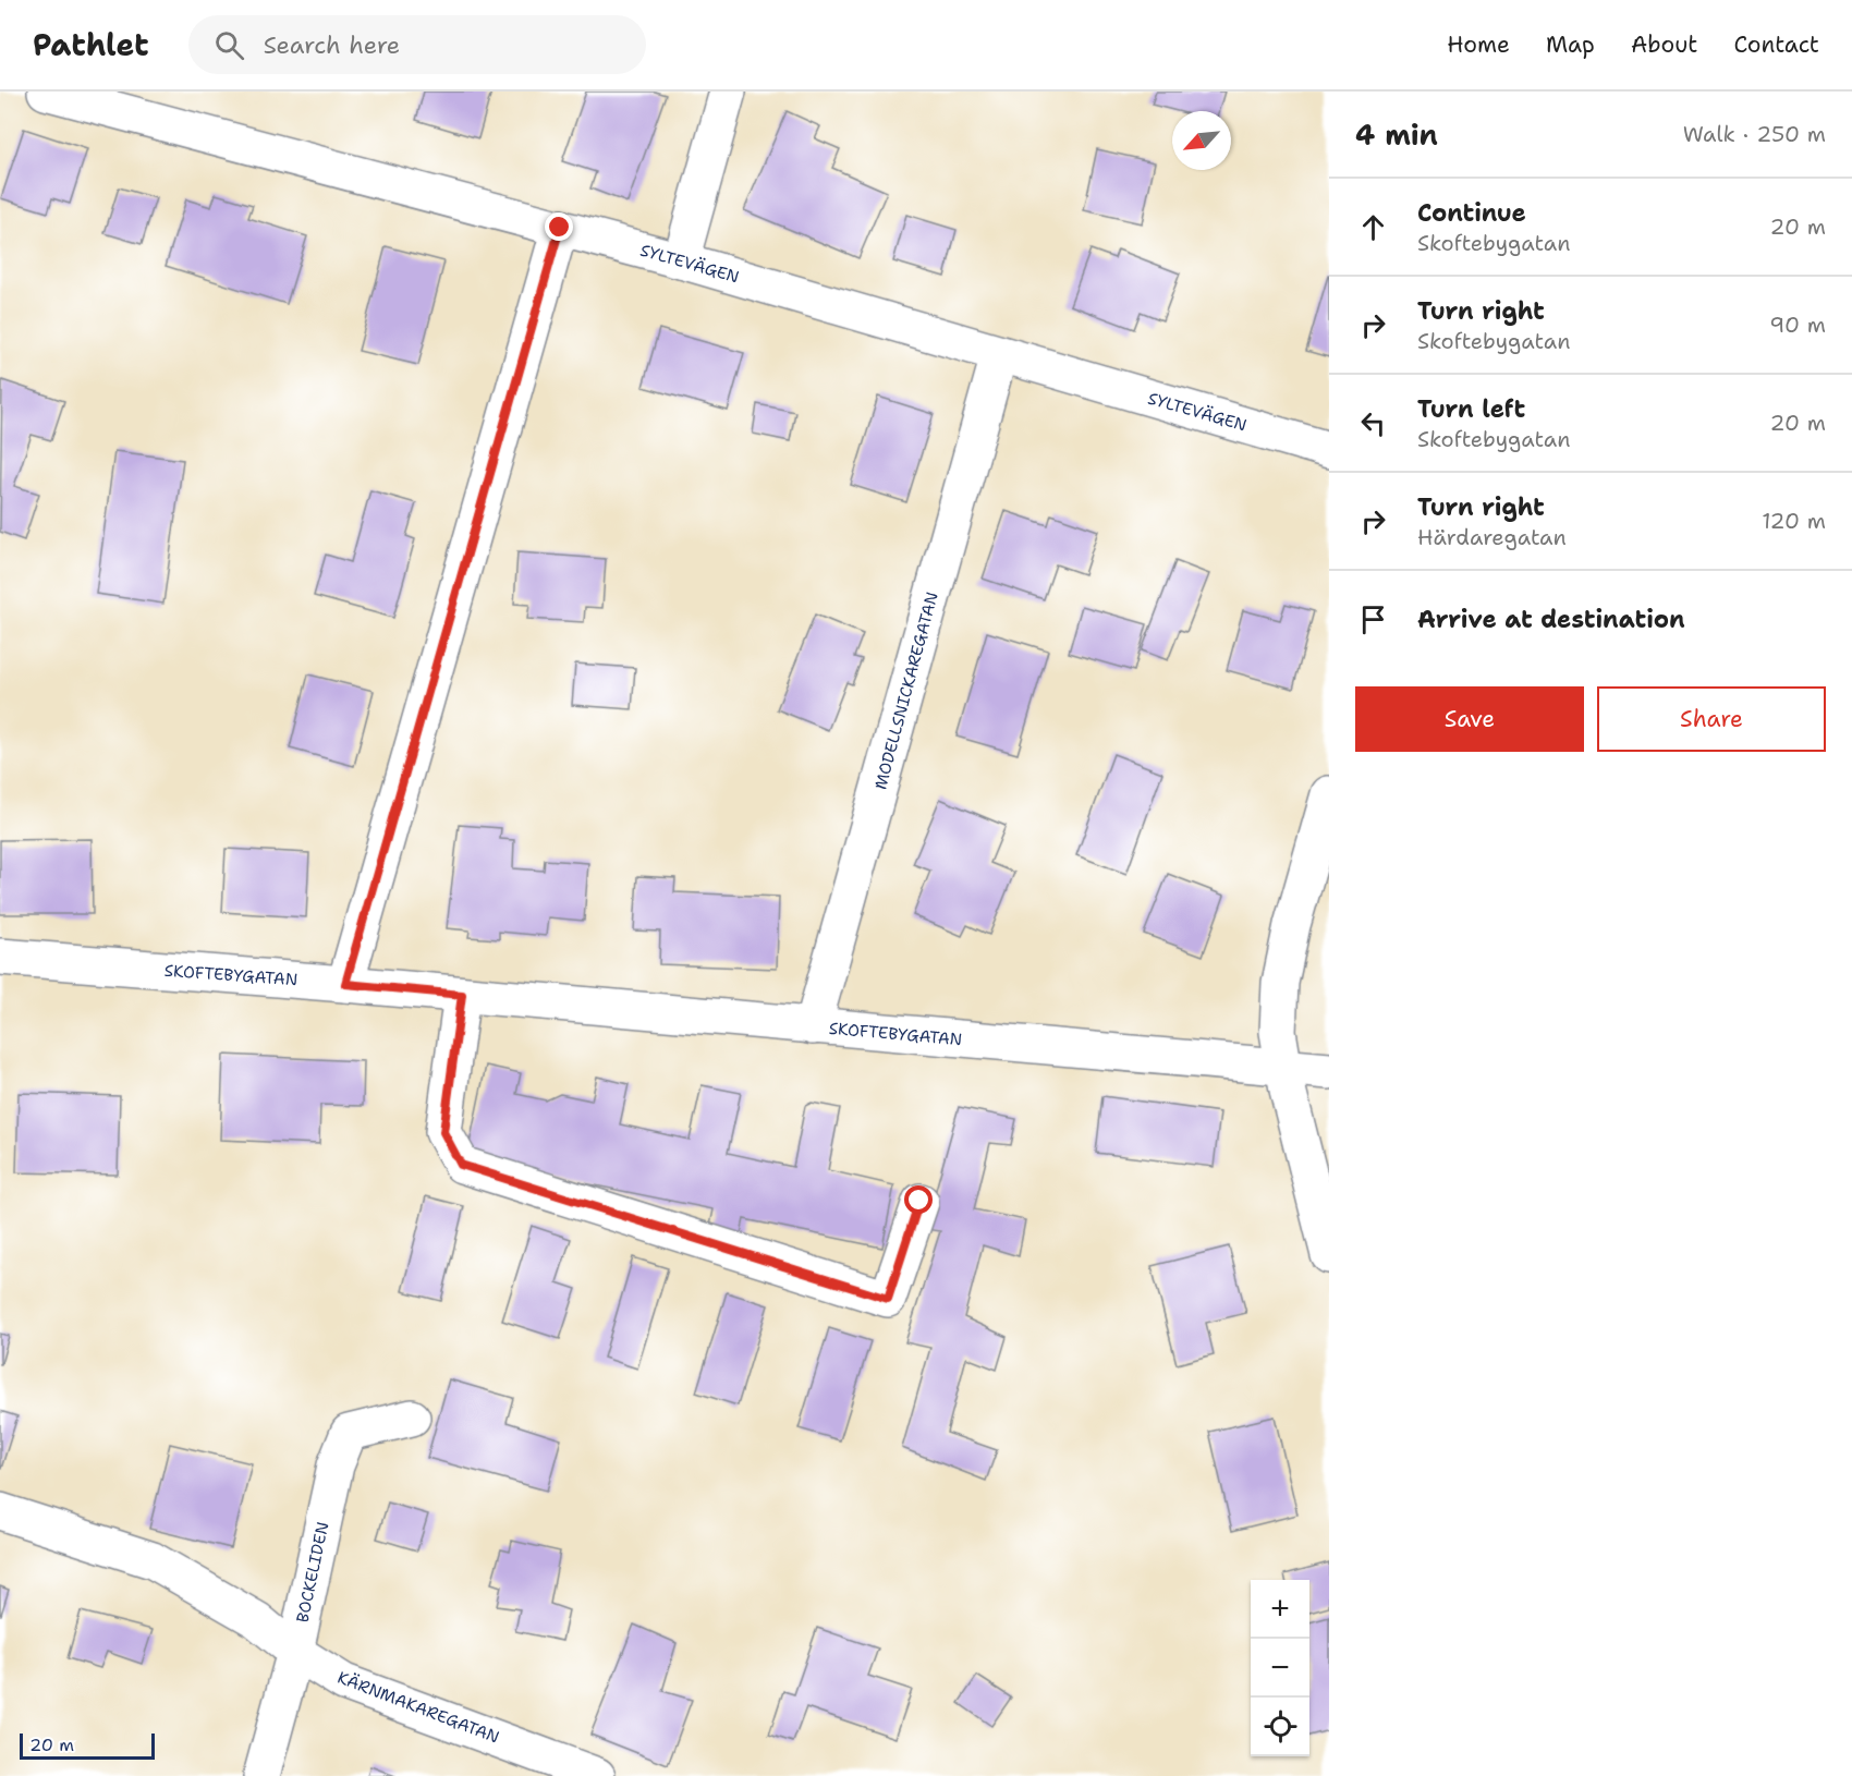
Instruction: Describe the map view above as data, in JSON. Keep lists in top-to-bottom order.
{
  "streets": {
    "street": [
      "SYLTEVÄGEN",
      "MODELLSNICKAREGATAN",
      "SKOFTEBYGATAN",
      "BOCKELIDEN",
      "KÄRNMAKAREGATAN"
    ]
  },
  "crossings": [
    ["SYLTEVÄGEN", "MODELLSNICKAREGATAN"],
    ["MODELLSNICKAREGATAN", "SKOFTEBYGATAN"],
    ["BOCKELIDEN", "KÄRNMAKAREGATAN"]
  ],
  "scale_bar": "20 m",
  "north": "bottom left",
  "page": {
    "header": "Pathlet",
    "search": "Search here",
    "nav": [
      "Home",
      "Map",
      "About",
      "Contact"
    ],
    "heading": ["4 min", "Walk · 250 m"],
    "list": [
      ["Continue", "Skoftebygatan", "20 m"],
      ["Turn right", "Skoftebygatan", "90 m"],
      ["Turn left", "Skoftebygatan", "20 m"],
      ["Turn right", "Härdaregatan", "120 m"],
      "Arrive at destination"
    ],
    "buttons": ["Save", "Share"],
    "map_buttons": ["+", "−"],
    "scale": "20 m"
  }
}
